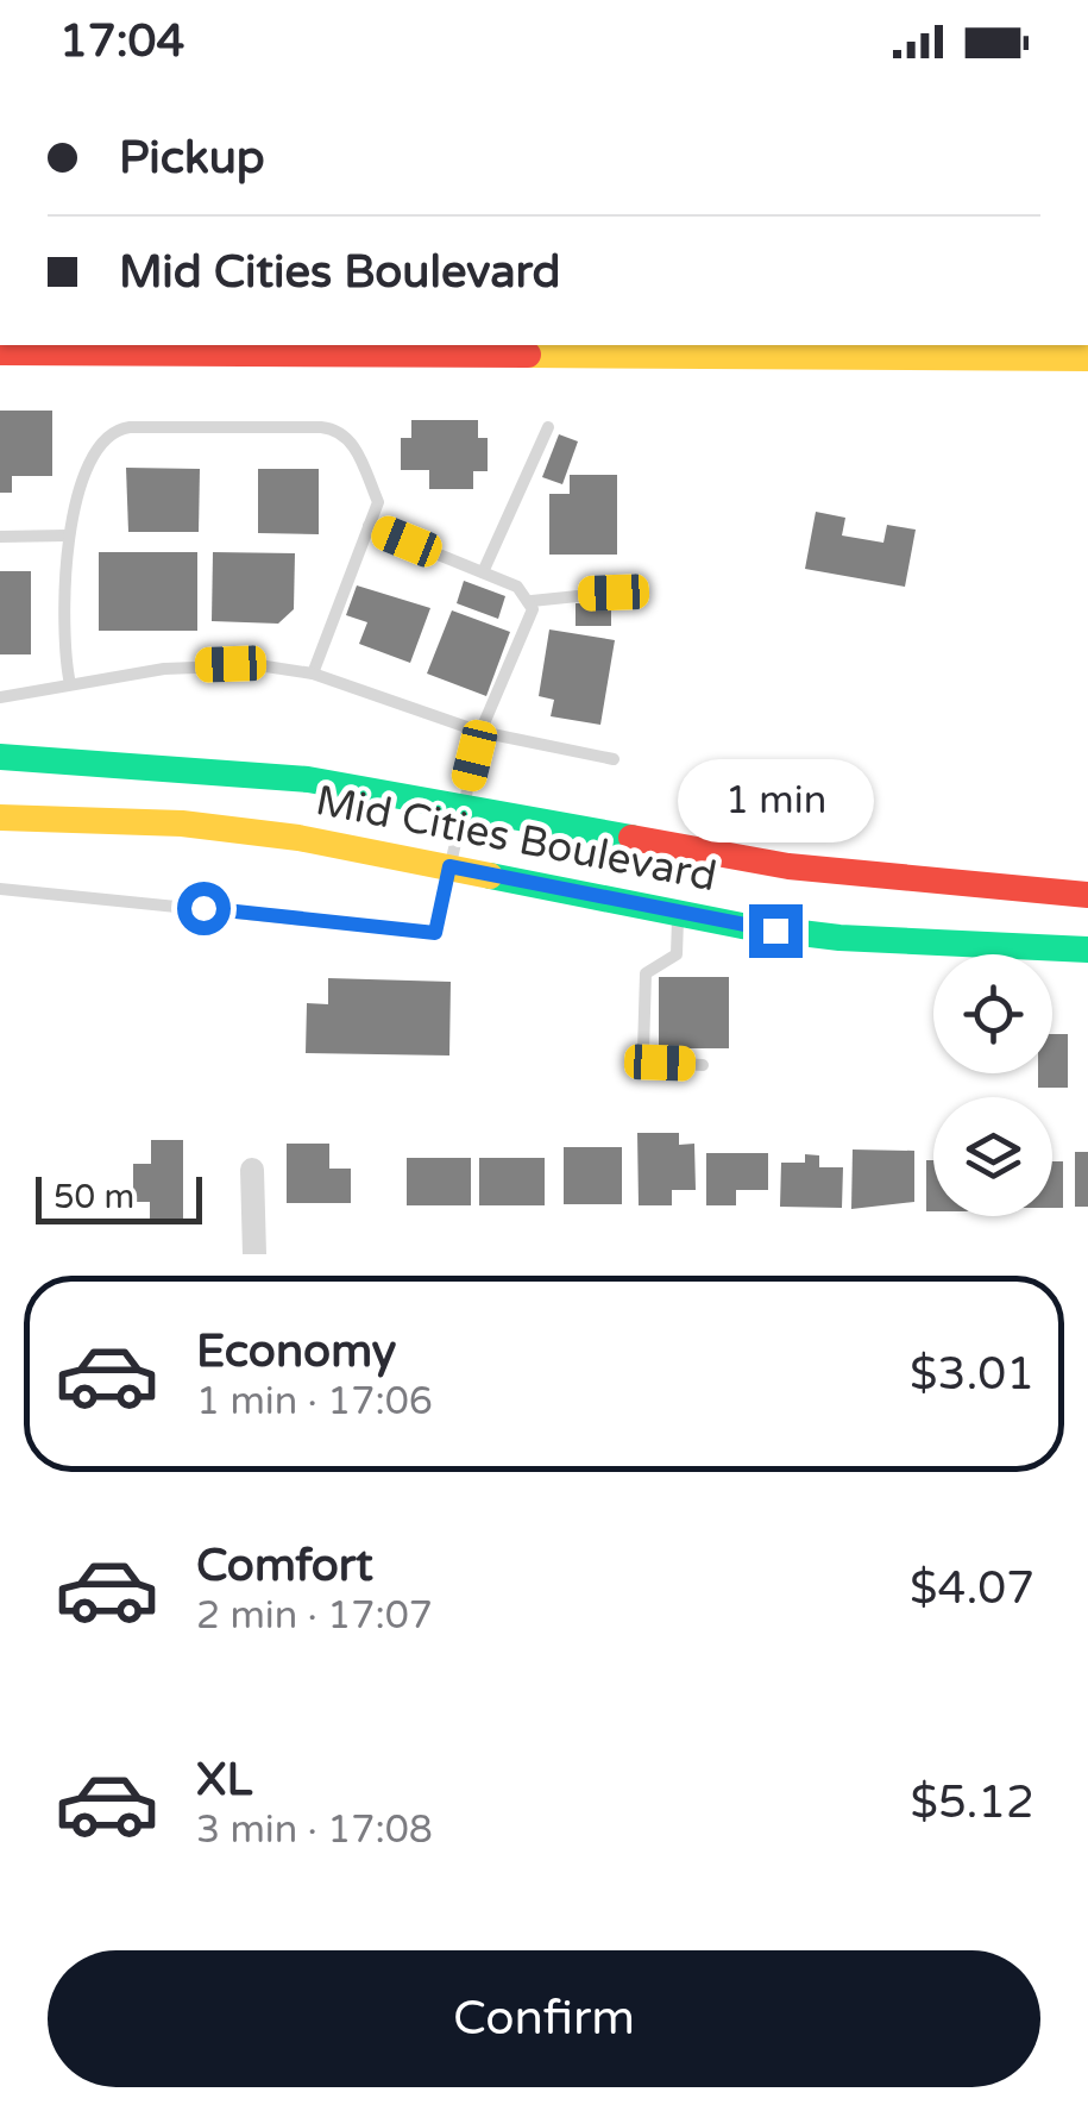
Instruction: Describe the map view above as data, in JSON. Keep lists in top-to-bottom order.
{
  "streets": {
    "main road": ["Mid Cities Boulevard"]
  },
  "scale_bar": "50 m",
  "page": {
    "status": "17:04",
    "banner": ["Pickup", "Mid Cities Boulevard"],
    "bubble": "1 min",
    "scale": "50 m",
    "list": [
      {
        "name": "Economy",
        "note": "1 min · 17:06",
        "value": "$3.01"
      },
      {
        "name": "Comfort",
        "note": "2 min · 17:07",
        "value": "$4.07"
      },
      {
        "name": "XL",
        "note": "3 min · 17:08",
        "value": "$5.12"
      }
    ],
    "buttons": "Confirm"
  }
}
